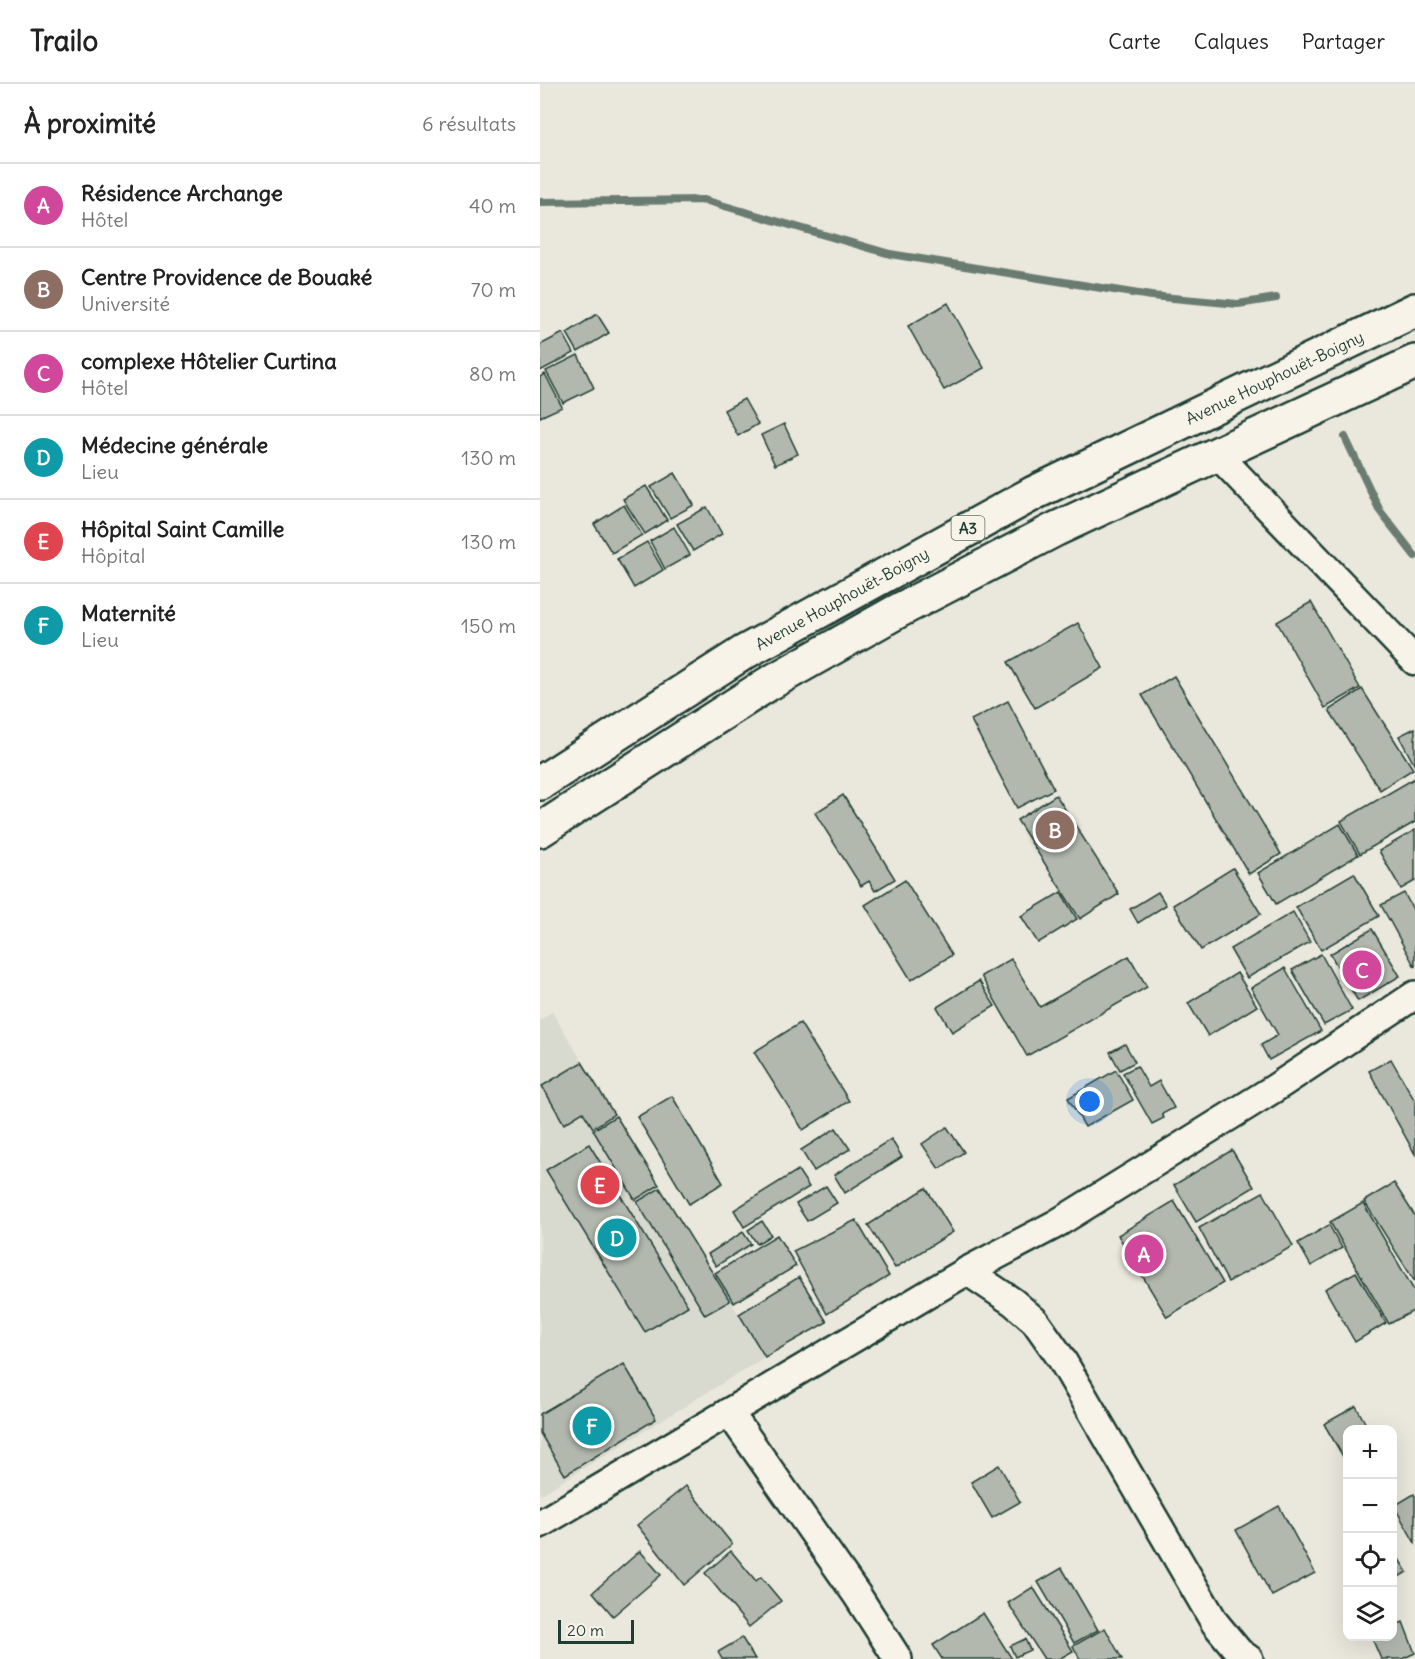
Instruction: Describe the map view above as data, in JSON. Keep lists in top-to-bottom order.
{
  "streets": {
    "highway": ["Avenue Houphouët-Boigny", "A3"]
  },
  "scale_bar": "20 m",
  "page": {
    "header": "Trailo",
    "nav": ["Carte", "Calques", "Partager"],
    "heading": ["À proximité", "6 résultats"],
    "list": [
      {
        "mark": "A",
        "name": "Résidence Archange",
        "note": "Hôtel",
        "value": "40 m"
      },
      {
        "mark": "B",
        "name": "Centre Providence de Bouaké",
        "note": "Université",
        "value": "70 m"
      },
      {
        "mark": "C",
        "name": "complexe Hôtelier Curtina",
        "note": "Hôtel",
        "value": "80 m"
      },
      {
        "mark": "D",
        "name": "Médecine générale",
        "note": "Lieu",
        "value": "130 m"
      },
      {
        "mark": "E",
        "name": "Hôpital Saint Camille",
        "note": "Hôpital",
        "value": "130 m"
      },
      {
        "mark": "F",
        "name": "Maternité",
        "note": "Lieu",
        "value": "150 m"
      }
    ],
    "pins": [
      "B",
      "C",
      "E",
      "D",
      "A",
      "F"
    ],
    "map_buttons": ["+", "−"],
    "scale": "20 m"
  }
}
